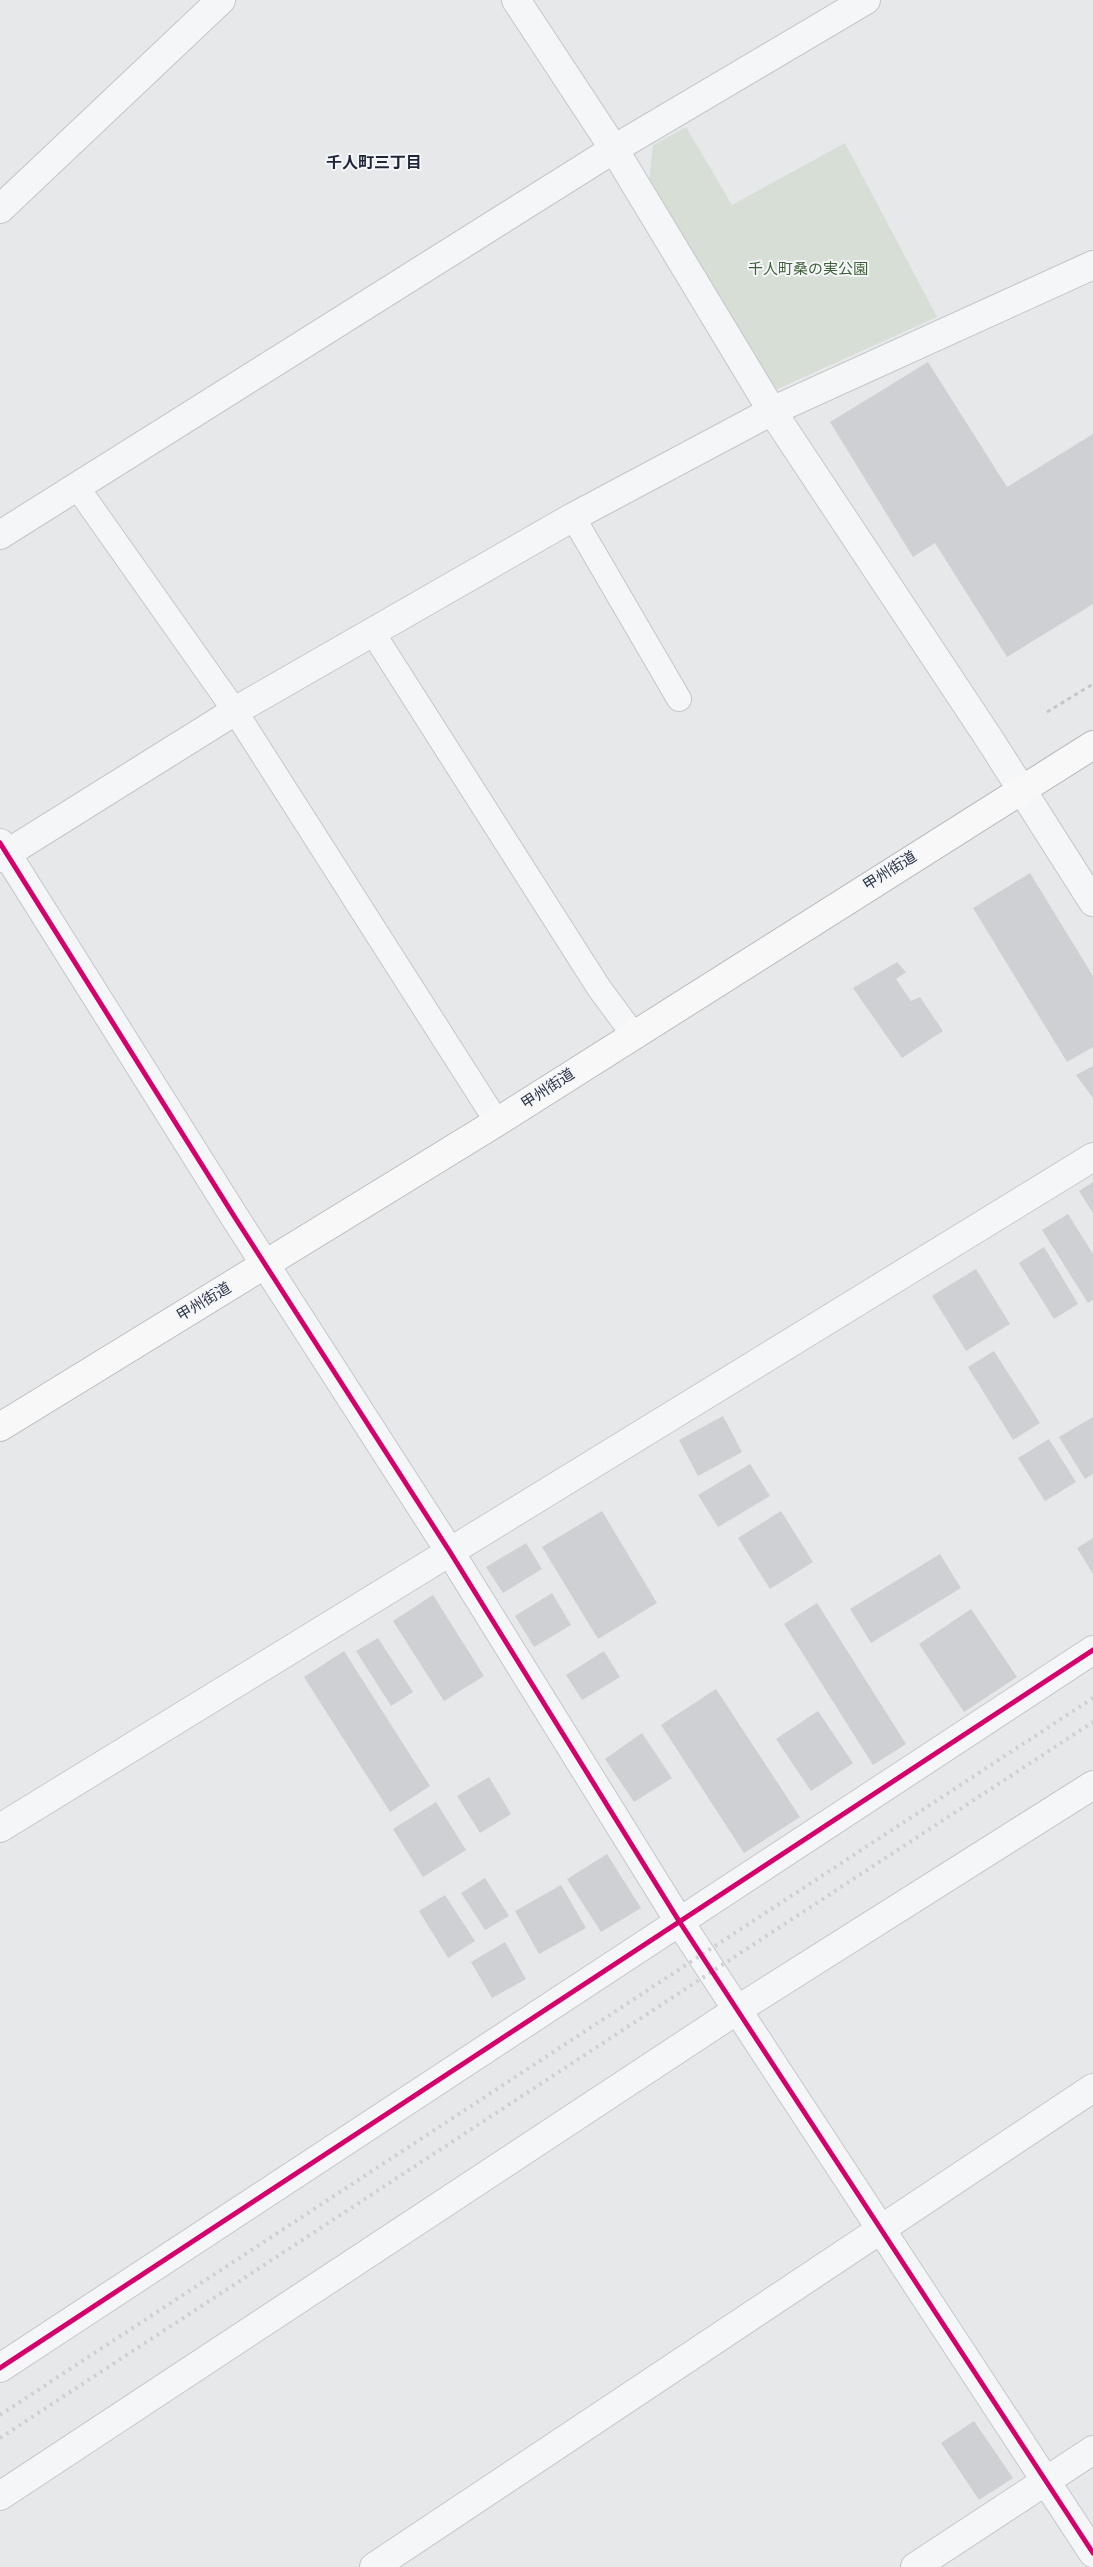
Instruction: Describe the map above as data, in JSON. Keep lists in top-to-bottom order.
{
  "streets": {
    "highway": ["甲州街道"]
  },
  "districts": ["千人町三丁目"],
  "parks": ["千人町桑の実公園"]
}
